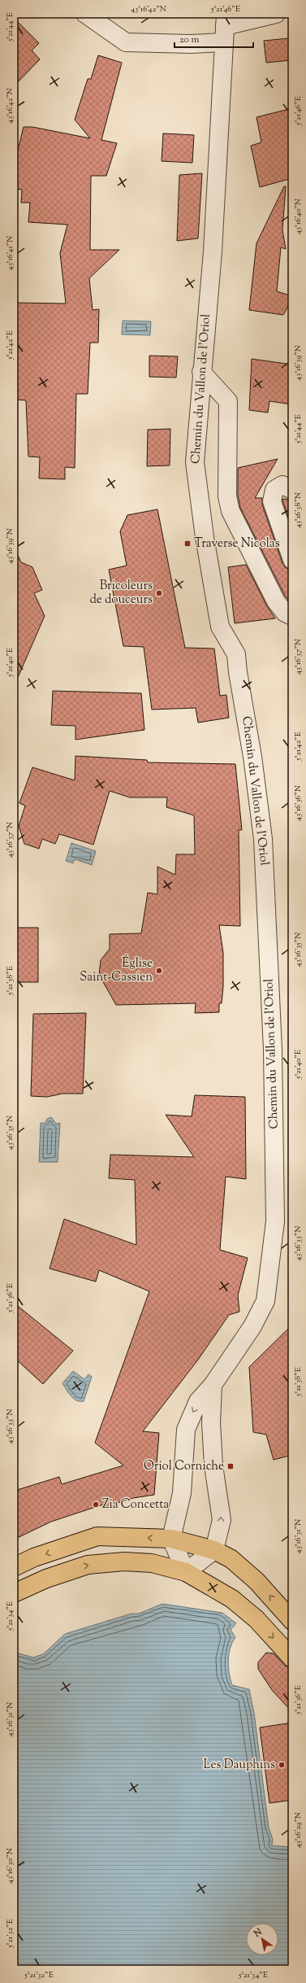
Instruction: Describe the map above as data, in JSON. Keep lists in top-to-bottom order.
{
  "streets": {
    "street": ["Chemin du Vallon de l'Oriol"]
  },
  "places": {
    "transit": ["Traverse Nicolas", "Oriol Corniche"],
    "other": [
      "Bricoleurs de douceurs",
      "Église Saint-Cassien",
      "Zia Concetta",
      "Les Dauphins"
    ]
  },
  "scale_bar": "20 m",
  "north": "top left",
  "coordinates": [
    "43°16'42\"N",
    "5°21'46\"E",
    "5°21'44\"E",
    "43°16'40\"N",
    "43°16'41\"N",
    "5°21'42\"E",
    "43°16'39\"N",
    "43°16'38\"N",
    "43°16'37\"N",
    "5°21'40\"E",
    "43°16'36\"N",
    "43°16'35\"N",
    "5°21'38\"E",
    "43°16'33\"N",
    "5°21'36\"E",
    "43°16'31\"N",
    "5°21'34\"E",
    "43°16'29\"N",
    "43°16'30\"N",
    "5°21'32\"E"
  ]
}
